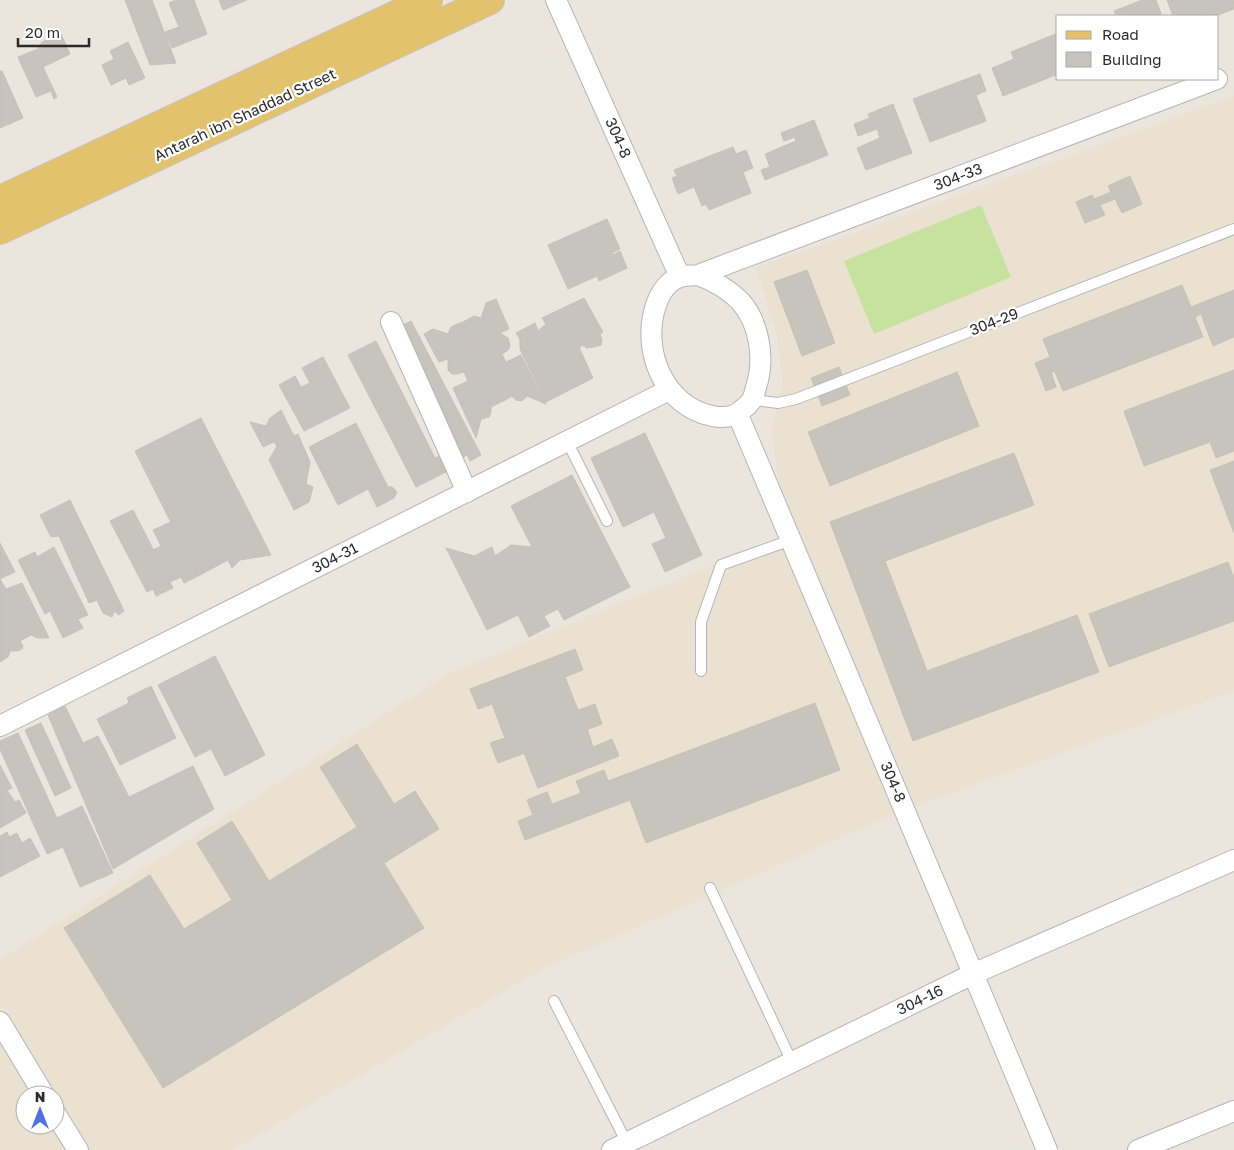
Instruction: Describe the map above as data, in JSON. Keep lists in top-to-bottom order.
{
  "streets": {
    "main road": ["Antarah ibn Shaddad Street"],
    "street": [
      "304-8",
      "304-33",
      "304-31",
      "304-16"
    ],
    "lane": ["304-29"]
  },
  "crossings": [
    ["304-8", "304-33"],
    ["304-8", "304-29"],
    ["304-8", "304-31"],
    ["304-8", "304-16"],
    ["304-33", "304-29"],
    ["304-33", "304-31"],
    ["304-29", "304-31"]
  ],
  "legend": ["Road", "Building"],
  "scale_bar": "20 m",
  "north": "top"
}
